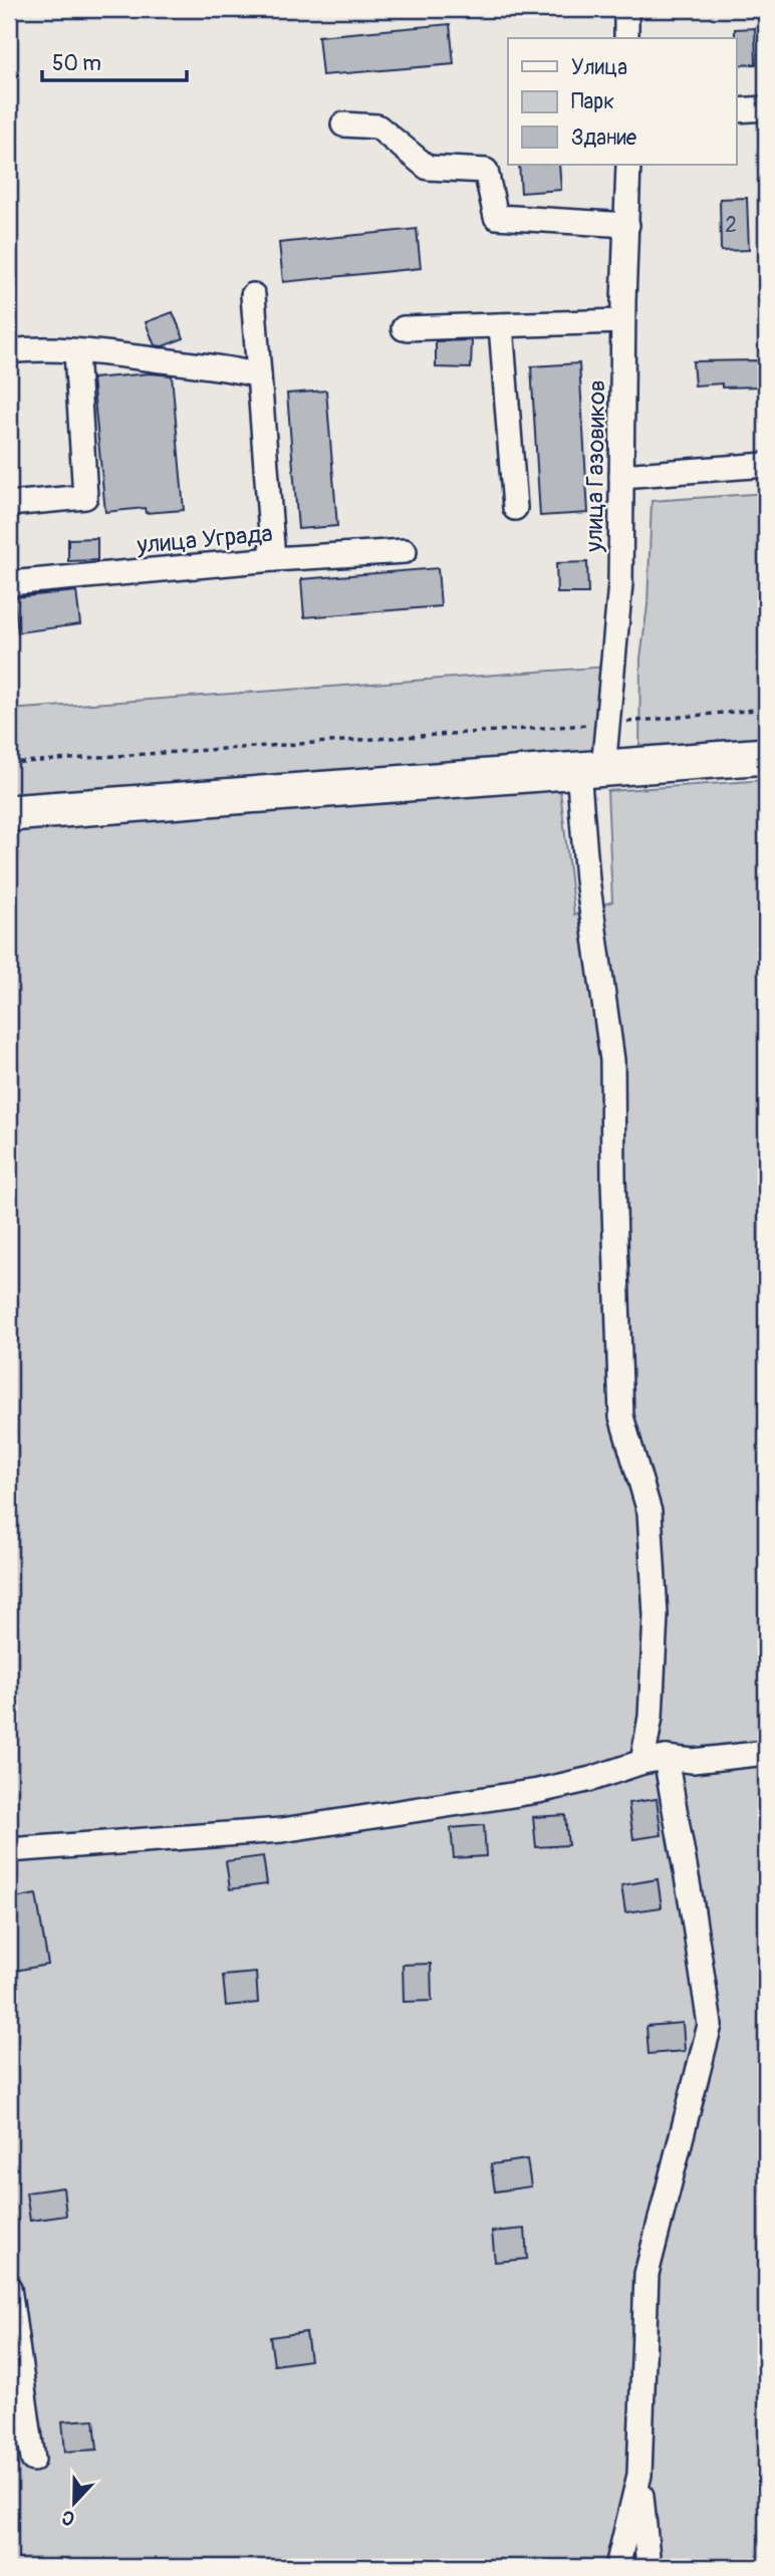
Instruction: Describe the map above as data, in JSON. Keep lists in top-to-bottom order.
{
  "streets": {
    "street": ["улица Газовиков", "улица Уграда"]
  },
  "house_numbers": ["2"],
  "legend": ["Улица", "Парк", "Здание"],
  "scale_bar": "50 m",
  "north": "bottom"
}
